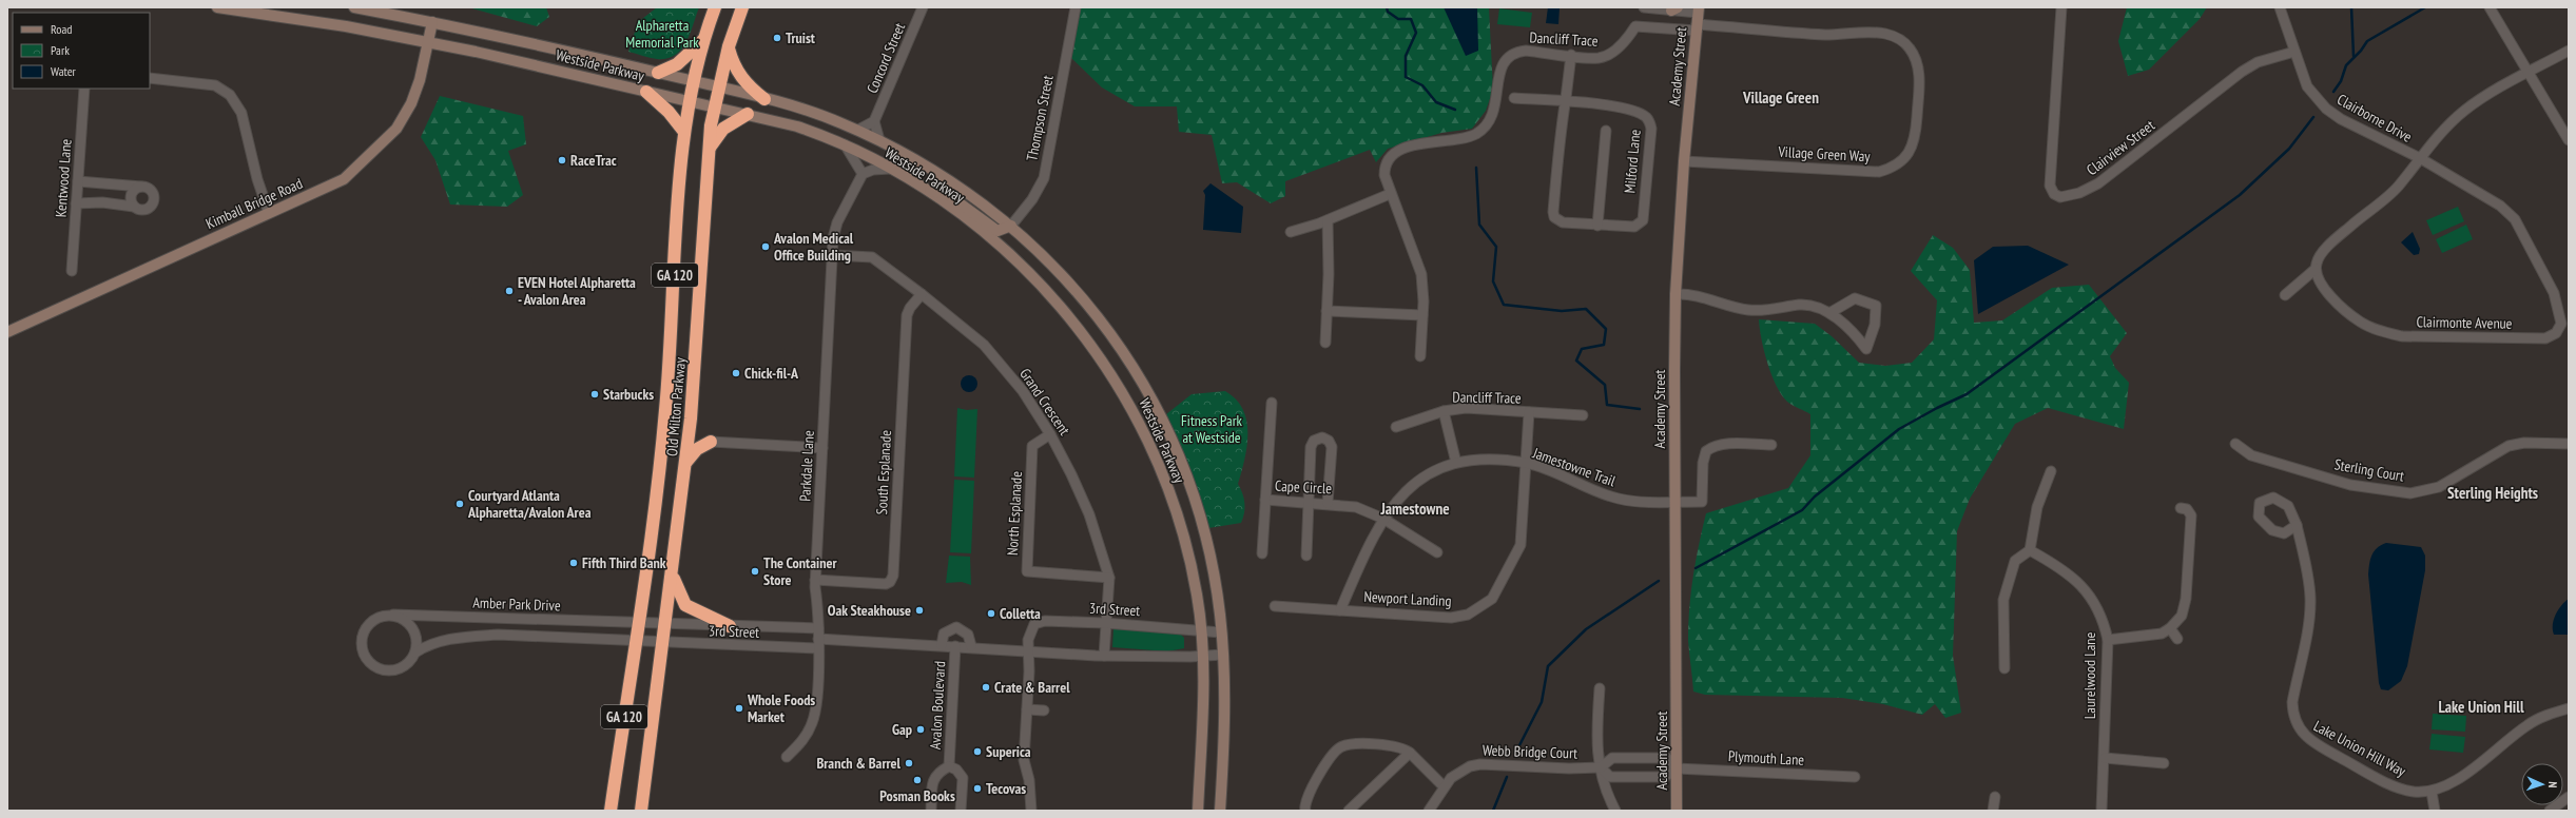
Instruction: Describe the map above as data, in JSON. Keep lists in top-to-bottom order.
{
  "streets": {
    "highway": ["GA 120", "Old Milton Parkway"],
    "main road": ["Westside Parkway", "Academy Street", "Kimball Bridge Road"],
    "street": [
      "Dancliff Trace",
      "Concord Street",
      "Thompson Street",
      "Clairborne Drive",
      "Clairview Street",
      "Village Green Way",
      "Milford Lane",
      "Kentwood Lane",
      "Clairmonte Avenue",
      "Grand Crescent",
      "Parkdale Lane",
      "Jamestowne Trail",
      "Sterling Court",
      "South Esplanade",
      "Cape Circle",
      "North Esplanade",
      "Newport Landing",
      "Amber Park Drive",
      "3rd Street",
      "Laurelwood Lane",
      "Avalon Boulevard",
      "Lake Union Hill Way",
      "Webb Bridge Court",
      "Plymouth Lane"
    ]
  },
  "crossings": [
    ["Dancliff Trace", "Academy Street"],
    ["Dancliff Trace", "Village Green Way"],
    ["Dancliff Trace", "Milford Lane"],
    ["Dancliff Trace", "Newport Landing"],
    ["Westside Parkway", "Thompson Street"],
    ["Westside Parkway", "Kimball Bridge Road"],
    ["Westside Parkway", "Old Milton Parkway"],
    ["Westside Parkway", "3rd Street"],
    ["Academy Street", "Village Green Way"],
    ["Academy Street", "Jamestowne Trail"],
    ["Academy Street", "Webb Bridge Court"],
    ["Academy Street", "Plymouth Lane"],
    ["Clairborne Drive", "Clairview Street"],
    ["Clairborne Drive", "Clairmonte Avenue"],
    ["Grand Crescent", "Parkdale Lane"],
    ["Grand Crescent", "South Esplanade"],
    ["Grand Crescent", "North Esplanade"],
    ["Grand Crescent", "3rd Street"],
    ["Old Milton Parkway", "Amber Park Drive"],
    ["Old Milton Parkway", "3rd Street"],
    ["Parkdale Lane", "South Esplanade"],
    ["Parkdale Lane", "3rd Street"],
    ["Jamestowne Trail", "Cape Circle"],
    ["Jamestowne Trail", "Newport Landing"],
    ["Amber Park Drive", "3rd Street"],
    ["3rd Street", "Avalon Boulevard"],
    ["Webb Bridge Court", "Plymouth Lane"]
  ],
  "districts": [
    "Village Green",
    "Sterling Heights",
    "Jamestowne",
    "Lake Union Hill"
  ],
  "parks": ["Alpharetta Memorial Park", "Fitness Park at Westside"],
  "places": [
    "Truist",
    "RaceTrac",
    "Avalon Medical Office Building",
    "EVEN Hotel Alpharetta - Avalon Area",
    "Chick-fil-A",
    "Starbucks",
    "Courtyard Atlanta Alpharetta/Avalon Area",
    "Fifth Third Bank",
    "The Container Store",
    "Oak Steakhouse",
    "Colletta",
    "Crate & Barrel",
    "Whole Foods Market",
    "Gap",
    "Superica",
    "Branch & Barrel",
    "Posman Books",
    "Tecovas"
  ],
  "legend": ["Road", "Park", "Water"],
  "north": "right"
}
